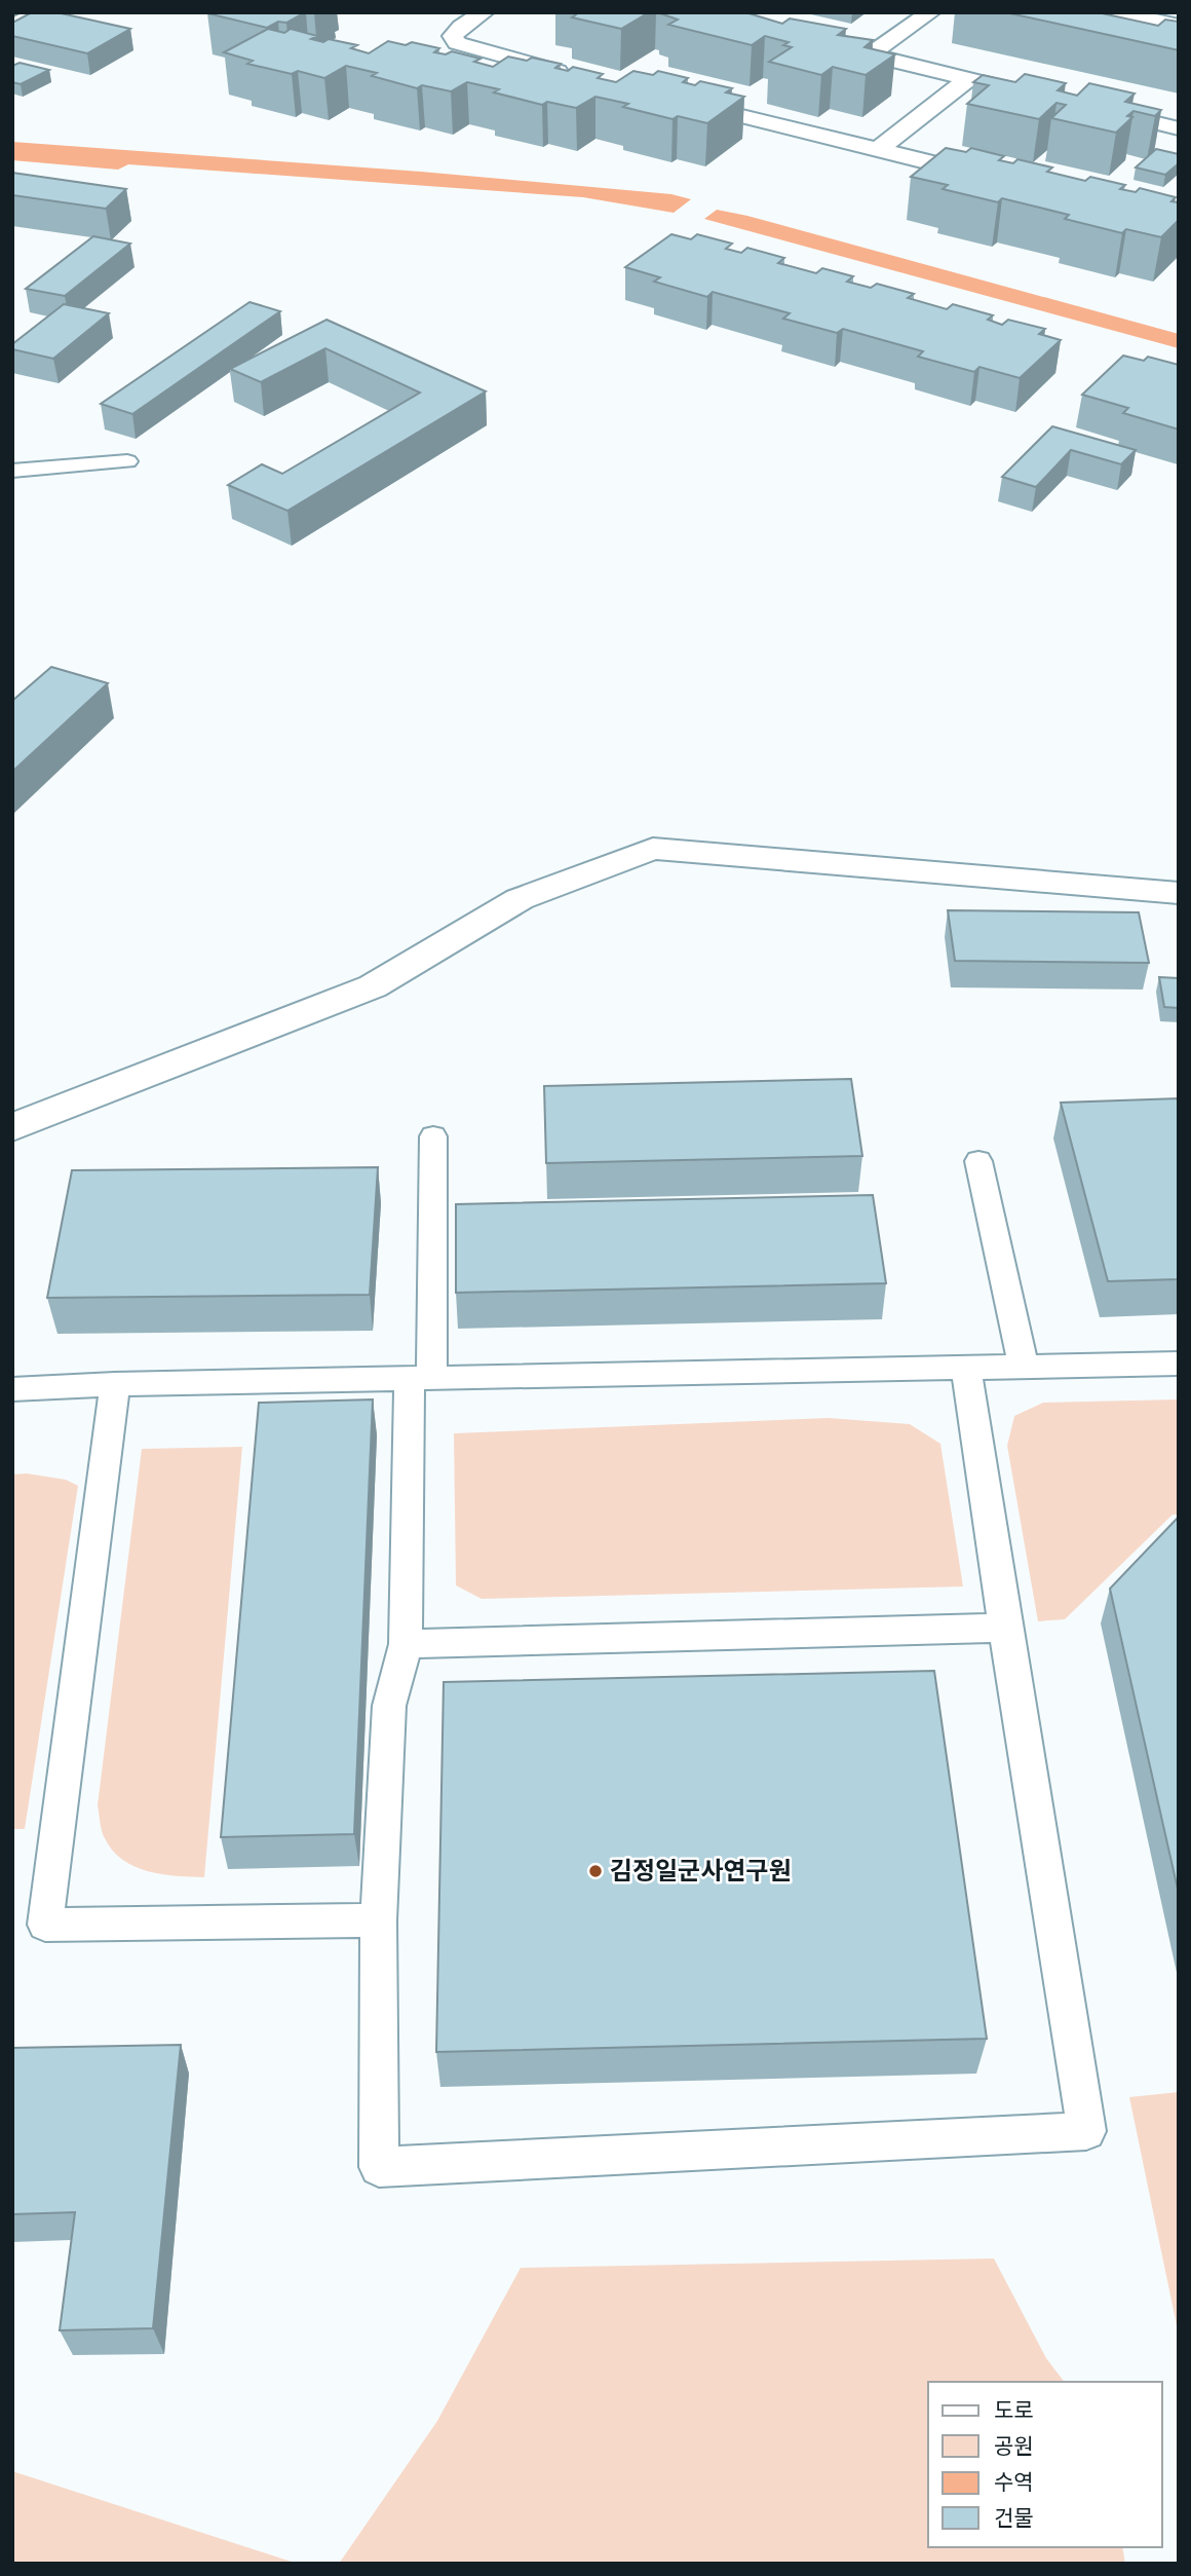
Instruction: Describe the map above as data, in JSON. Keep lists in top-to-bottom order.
{
  "places": ["김정일군사연구원"],
  "legend": [
    "도로",
    "공원",
    "수역",
    "건물"
  ]
}
